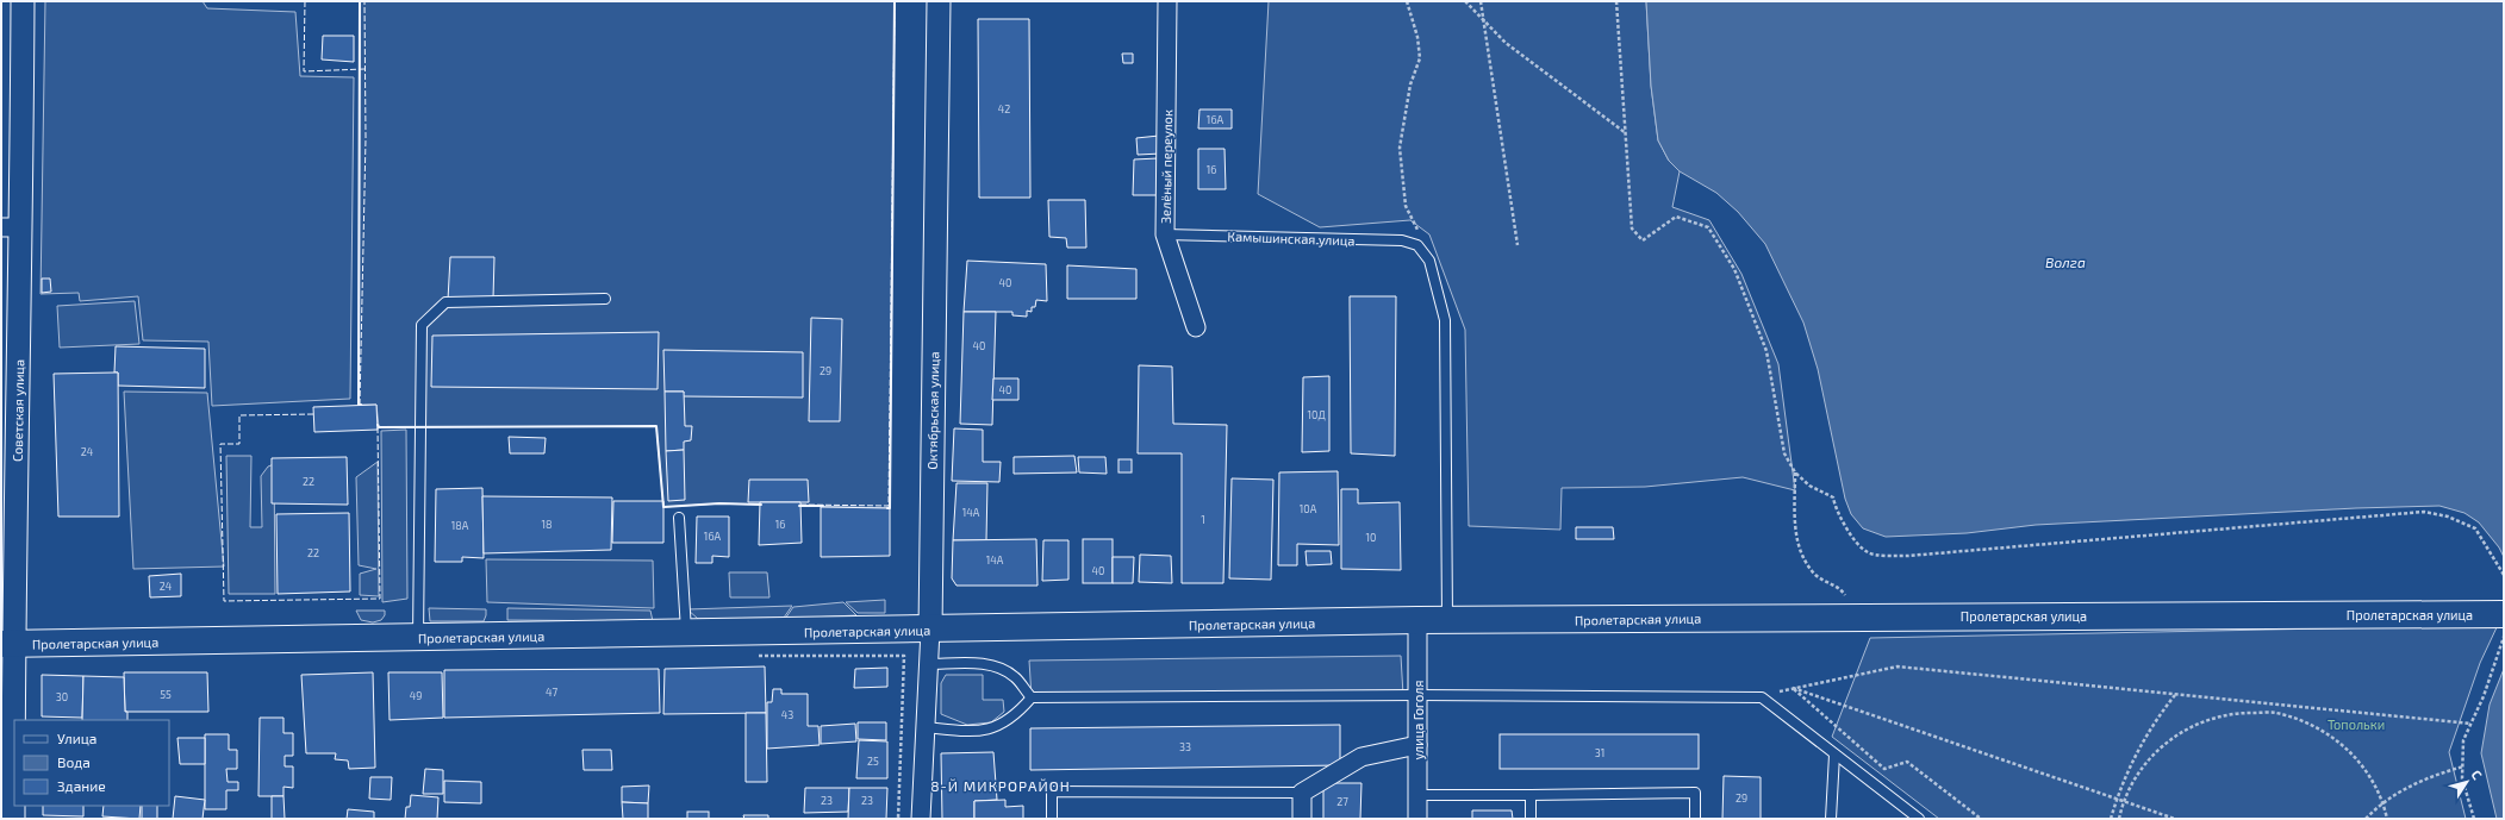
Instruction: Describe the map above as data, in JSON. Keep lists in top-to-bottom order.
{
  "streets": {
    "main road": ["Пролетарская улица"],
    "street": [
      "Зелёный переулок",
      "Советская улица",
      "Октябрьская улица",
      "улица Гоголя"
    ],
    "lane": ["Камышинская улица"]
  },
  "crossings": [
    ["Зелёный переулок", "Камышинская улица"],
    ["Советская улица", "Пролетарская улица"],
    ["Октябрьская улица", "Пролетарская улица"],
    ["Пролетарская улица", "улица Гоголя"]
  ],
  "districts": ["8-Й МИКРОРАЙОН"],
  "water": ["Волга"],
  "parks": ["Топольки"],
  "house_numbers": [
    "42",
    "16А",
    "16",
    "40",
    "40",
    "29",
    "40",
    "10Д",
    "24",
    "22",
    "10А",
    "14А",
    "1",
    "18",
    "16",
    "18А",
    "16А",
    "10",
    "22",
    "14А",
    "40",
    "24",
    "47",
    "55",
    "49",
    "30",
    "43",
    "33",
    "31",
    "25",
    "29",
    "23",
    "23",
    "27"
  ],
  "legend": ["Улица", "Вода", "Здание"],
  "north": "top right"
}
